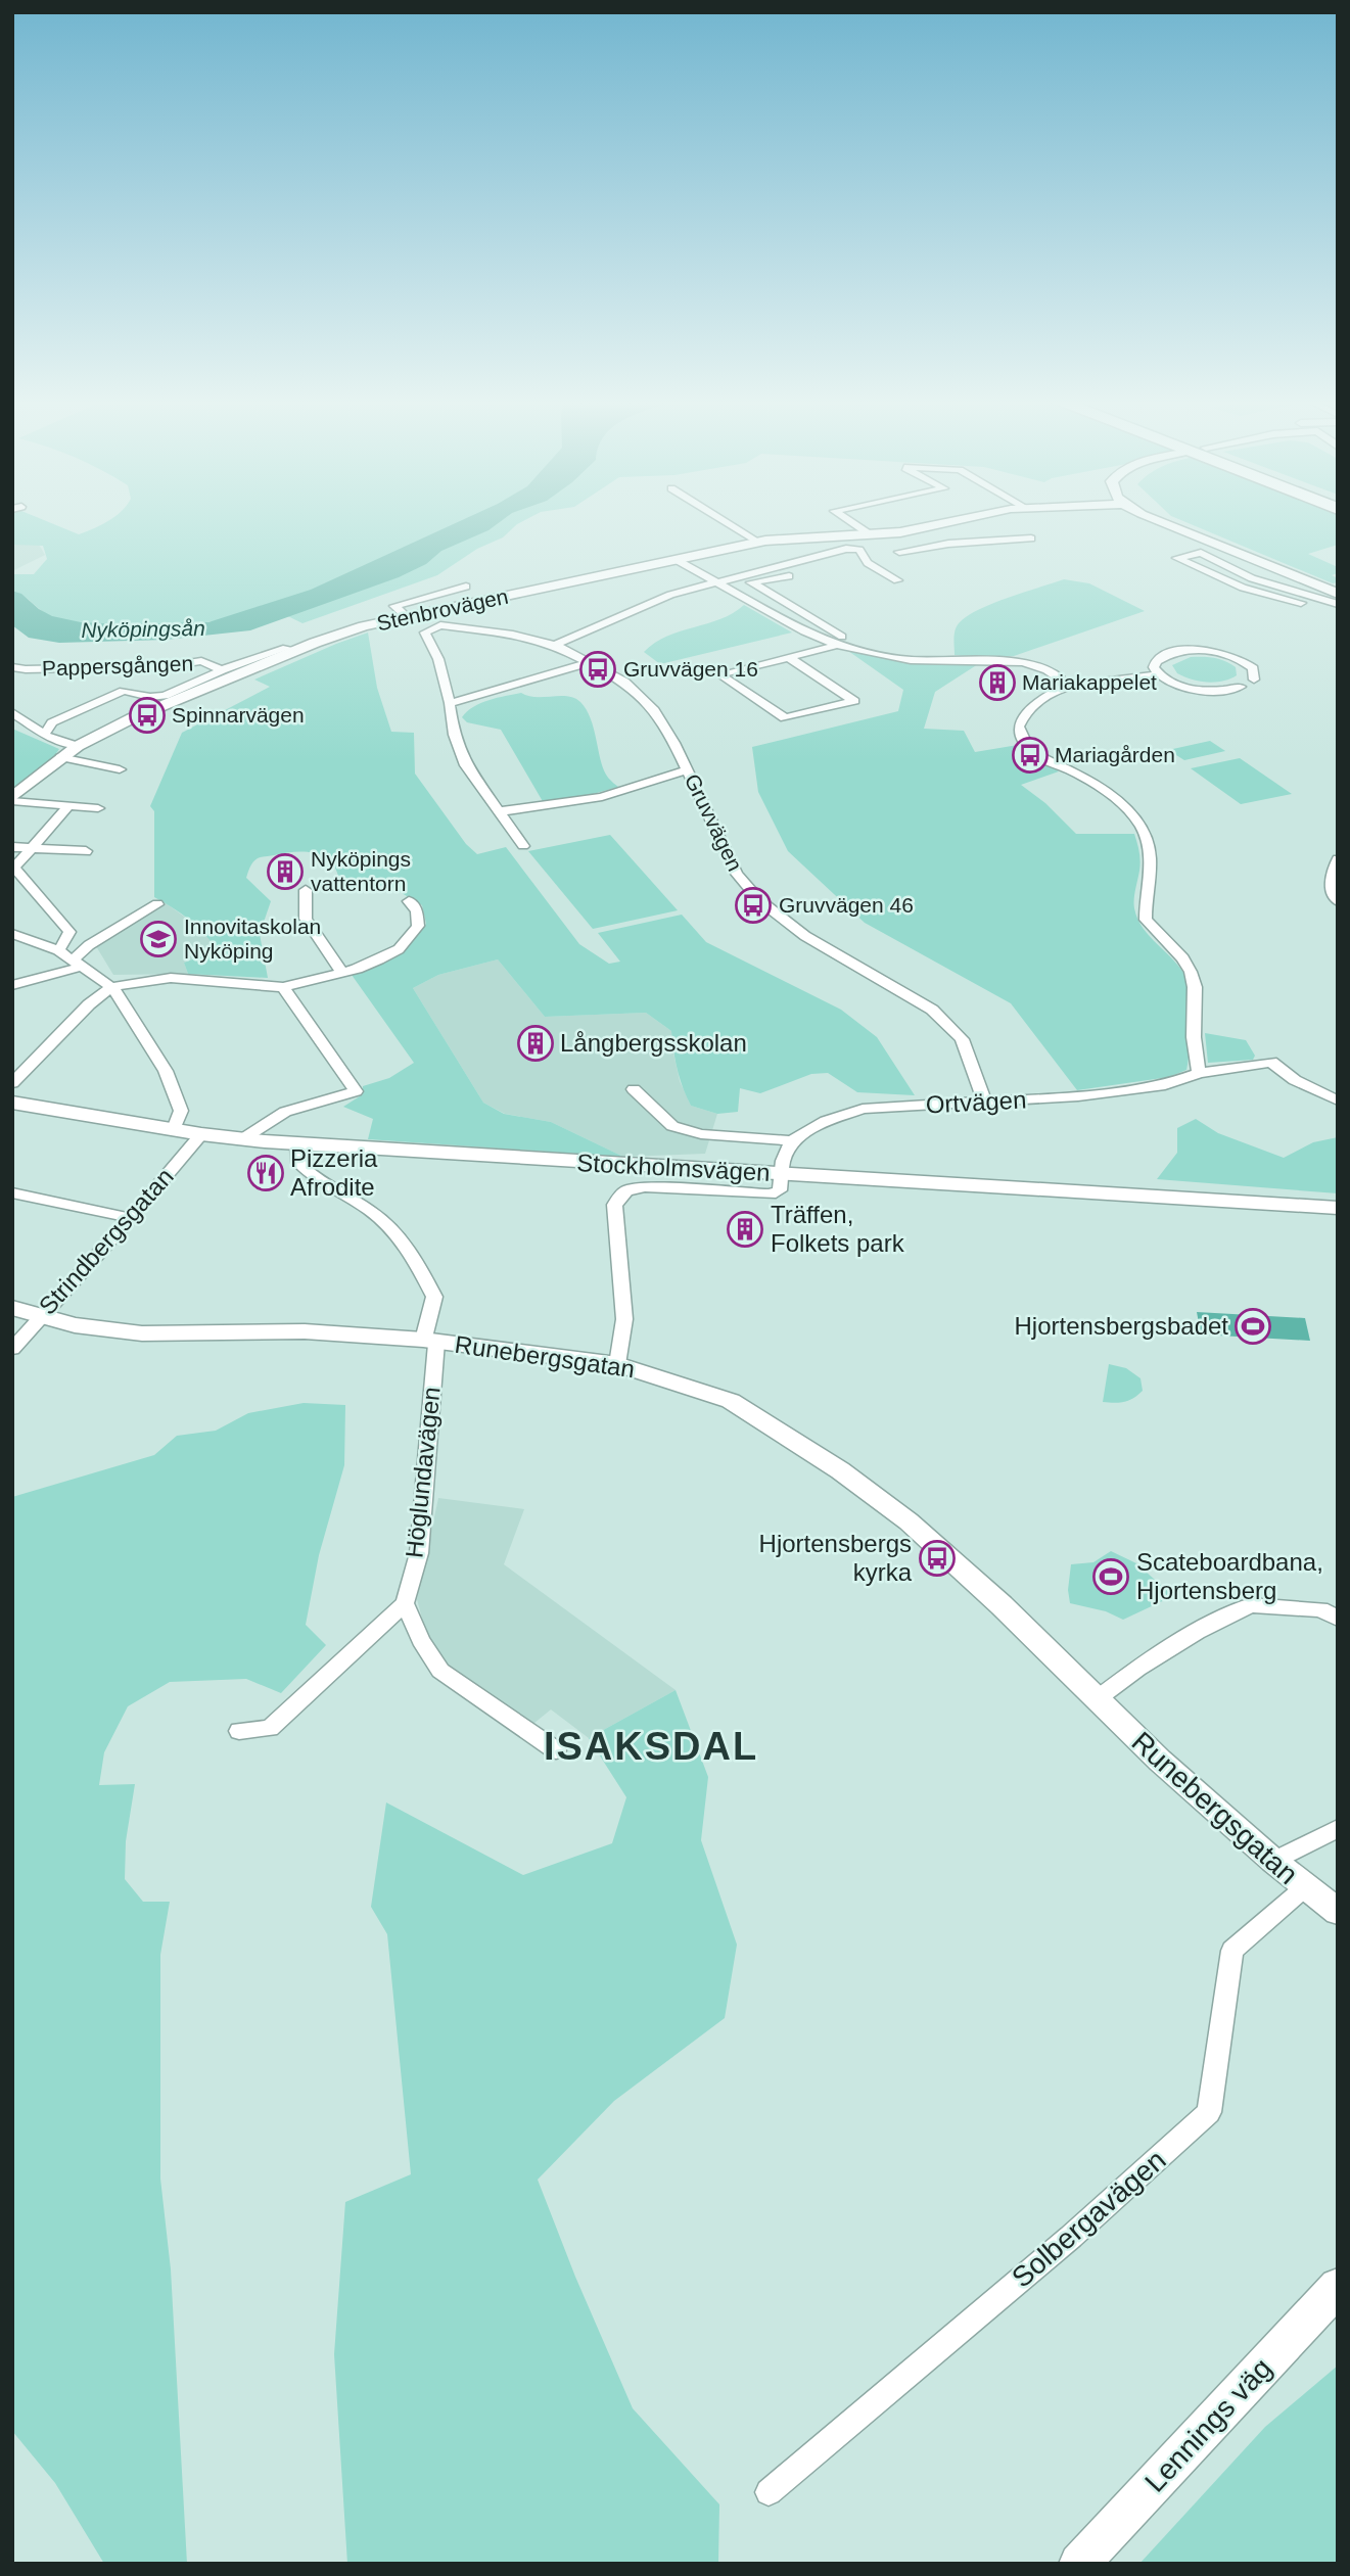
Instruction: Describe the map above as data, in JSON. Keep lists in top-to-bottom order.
{
  "streets": {
    "main road": ["Lennings väg"],
    "street": [
      "Stenbrovägen",
      "Pappersgången",
      "Gruvvägen",
      "Ortvägen",
      "Stockholmsvägen",
      "Strindbergsgatan",
      "Runebergsgatan",
      "Höglundavägen",
      "Solbergavägen"
    ]
  },
  "crossings": [
    ["Gruvvägen", "Ortvägen"],
    ["Stockholmsvägen", "Strindbergsgatan"],
    ["Stockholmsvägen", "Höglundavägen"],
    ["Strindbergsgatan", "Runebergsgatan"],
    ["Runebergsgatan", "Höglundavägen"],
    ["Runebergsgatan", "Solbergavägen"]
  ],
  "districts": ["ISAKSDAL"],
  "water": ["Nyköpingsån"],
  "places": {
    "bus stop": [
      "Gruvvägen 16",
      "Spinnarvägen",
      "Mariagården",
      "Gruvvägen 46",
      "Hjortensbergs kyrka"
    ],
    "building": [
      "Mariakappelet",
      "Nyköpings vattentorn",
      "Långbergsskolan",
      "Träffen, Folkets park"
    ],
    "school or university": ["Innovitaskolan Nyköping"],
    "restaurant": ["Pizzeria Afrodite"],
    "sports": ["Hjortensbergsbadet", "Scateboardbana, Hjortensberg"]
  }
}
